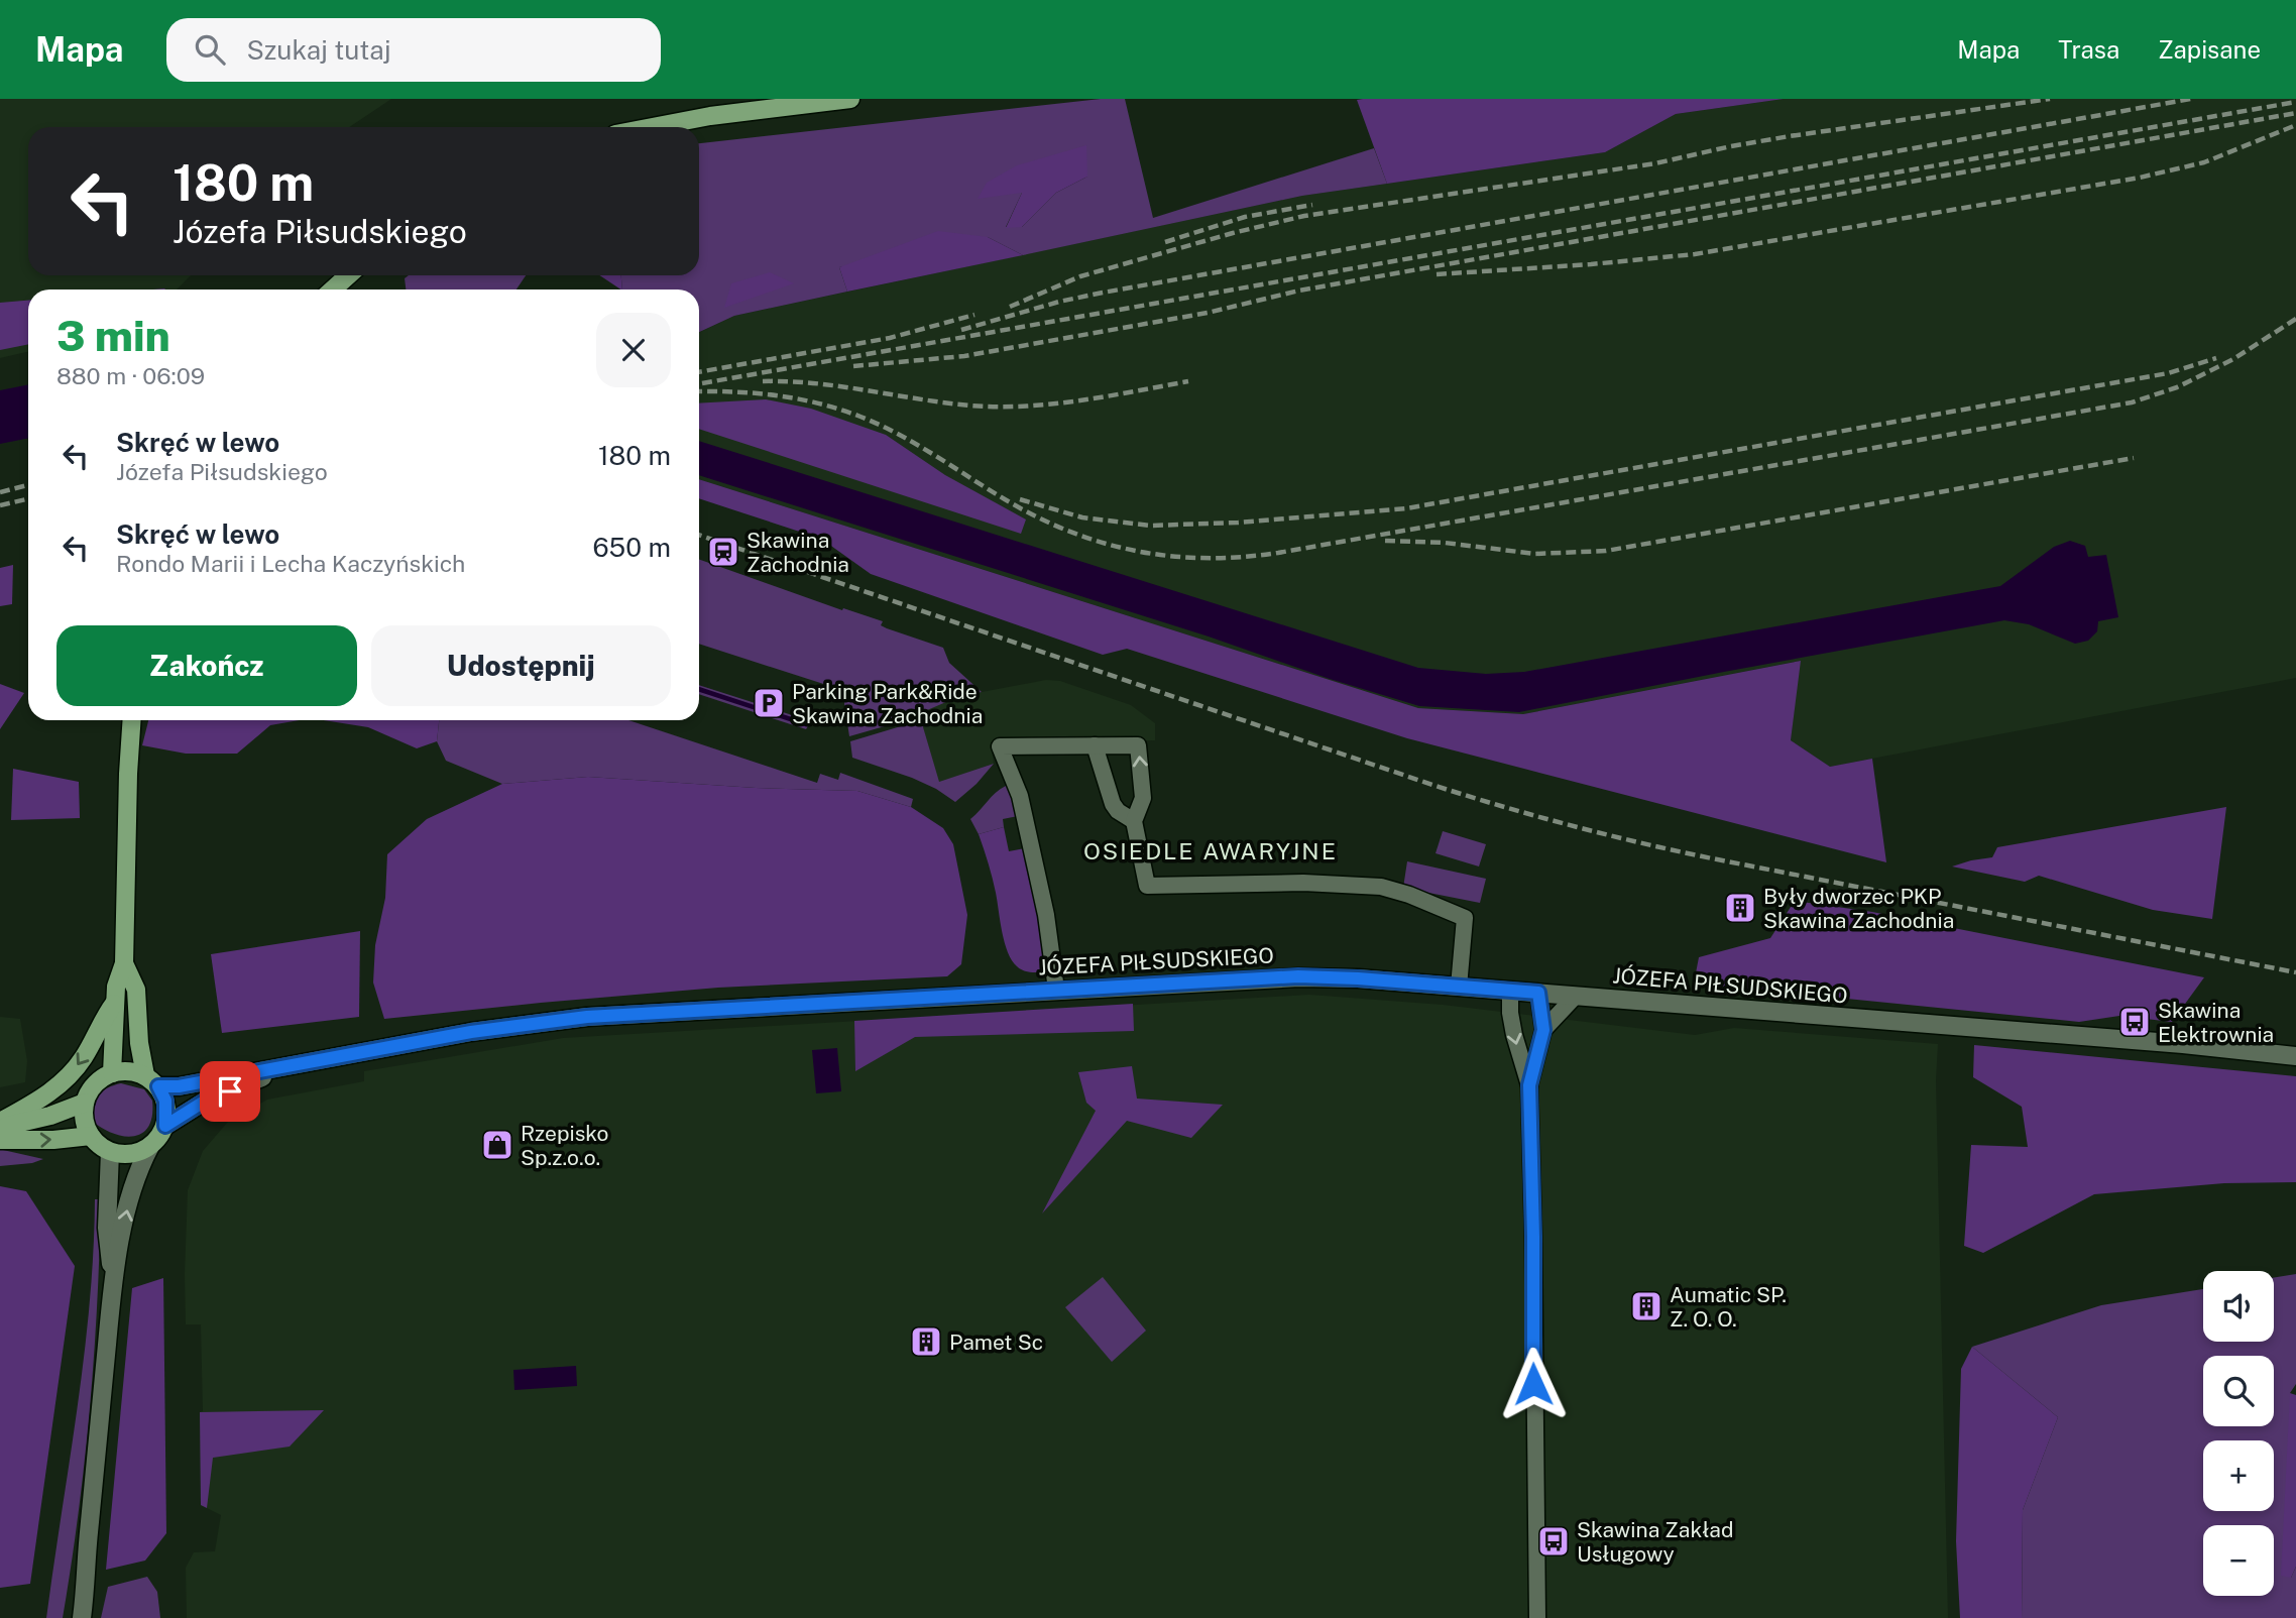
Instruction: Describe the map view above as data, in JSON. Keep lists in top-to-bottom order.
{
  "streets": {
    "main road": ["JÓZEFA PIŁSUDSKIEGO"]
  },
  "districts": ["OSIEDLE AWARYJNE"],
  "places": {
    "station": ["Skawina Zachodnia"],
    "parking": ["Parking Park&Ride Skawina Zachodnia"],
    "building": ["Były dworzec PKP Skawina Zachodnia", "Aumatic SP. Z. O. O.", "Pamet Sc"],
    "bus stop": ["Skawina Elektrownia", "Skawina Zakład Usługowy"],
    "shop": ["Rzepisko Sp.z.o.o."]
  },
  "page": {
    "header": "Mapa",
    "search": "Szukaj tutaj",
    "nav": ["Mapa", "Trasa", "Zapisane"],
    "turn": ["180 m", "Józefa Piłsudskiego"],
    "heading": ["3 min", "880 m · 06:09"],
    "list": [
      {
        "name": "Skręć w lewo",
        "note": "Józefa Piłsudskiego",
        "value": "180 m"
      },
      {
        "name": "Skręć w lewo",
        "note": "Rondo Marii i Lecha Kaczyńskich",
        "value": "650 m"
      }
    ],
    "buttons": ["Zakończ", "Udostępnij"],
    "map_buttons": ["+", "−"]
  }
}
